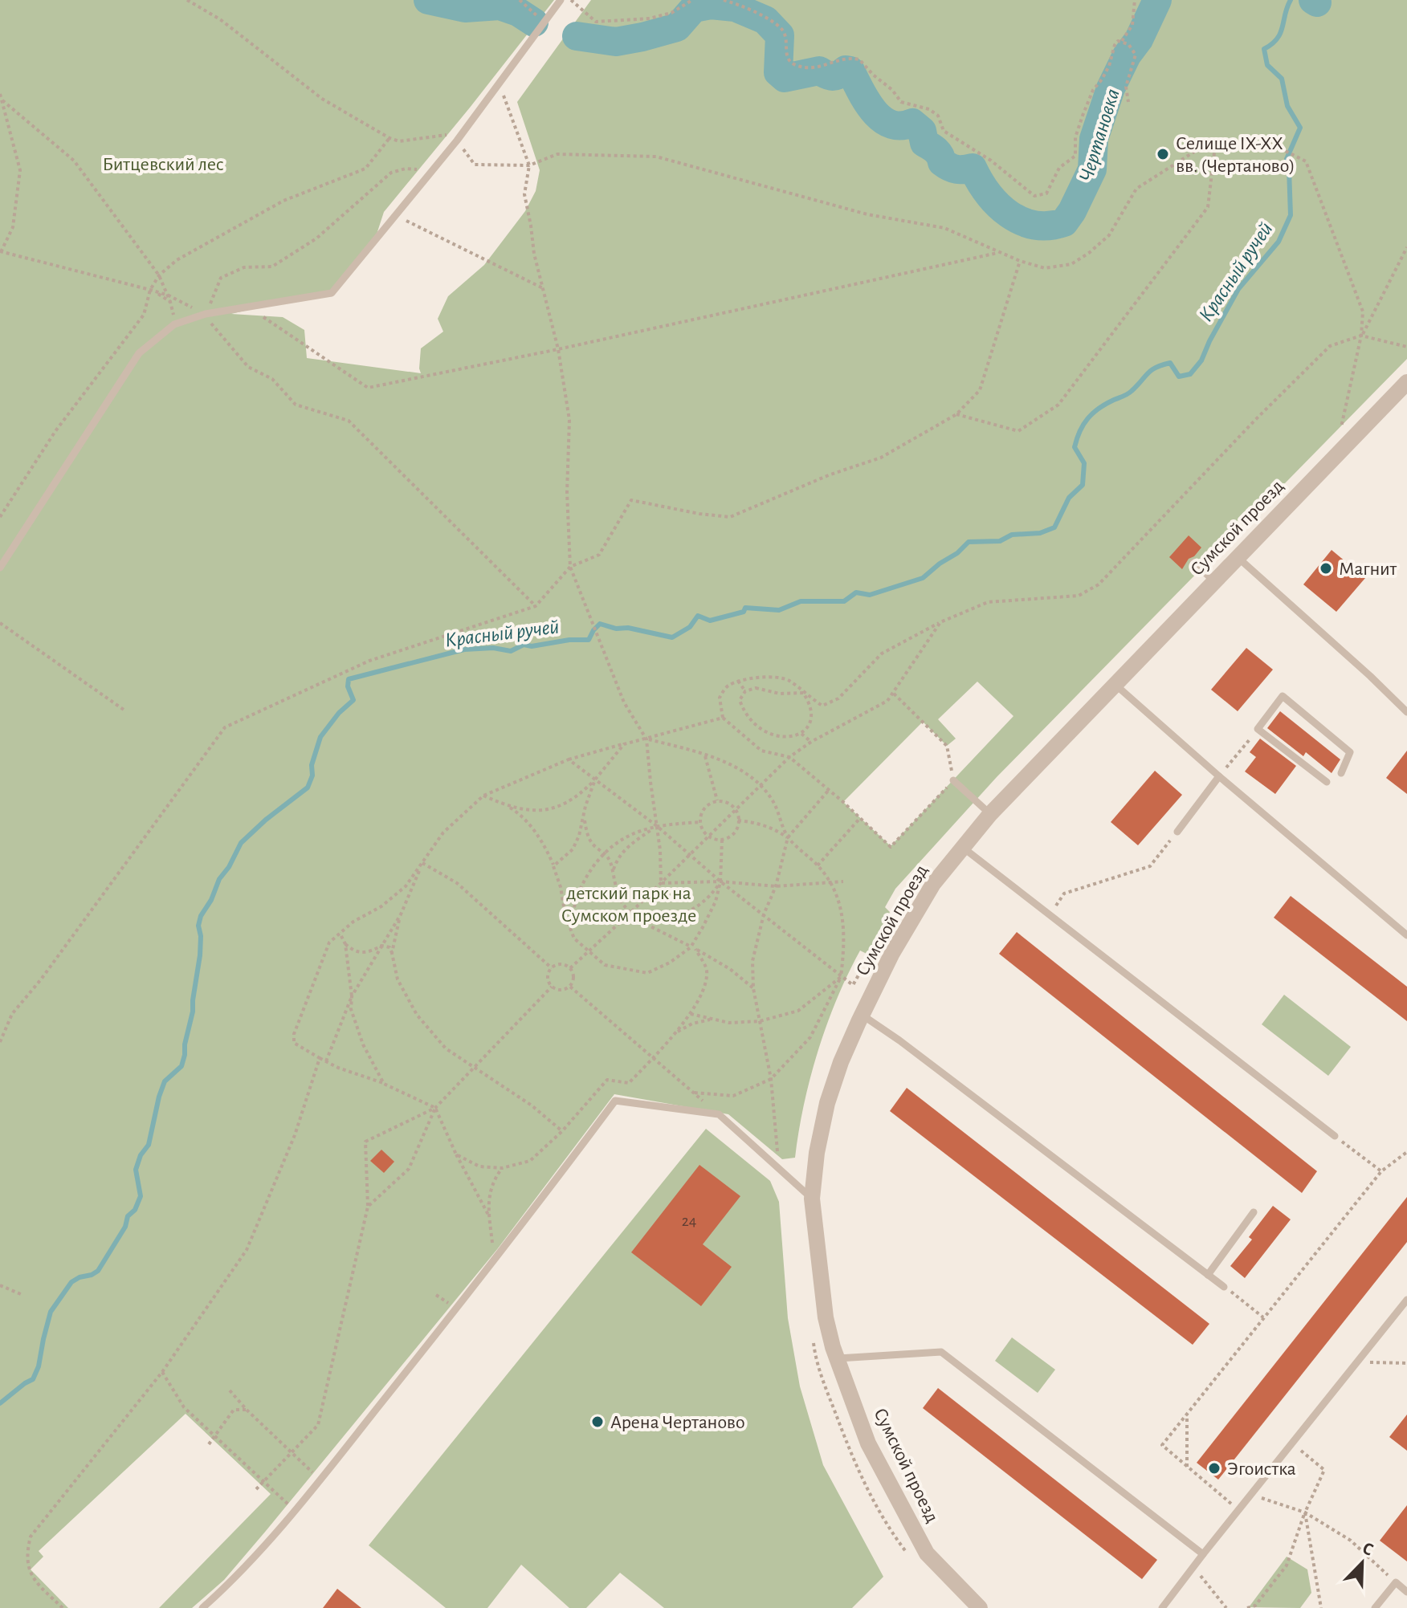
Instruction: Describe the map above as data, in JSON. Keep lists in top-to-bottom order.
{
  "streets": {
    "street": ["Сумской проезд"]
  },
  "water": ["Чертановка", "Красный ручей"],
  "parks": ["Битцевский лес", "детский парк на Сумском проезде"],
  "places": [
    "Селище IX-XX вв. (Чертаново)",
    "Магнит",
    "Арена Чертаново",
    "Эгоистка"
  ],
  "house_numbers": ["24"],
  "north": "top right"
}
